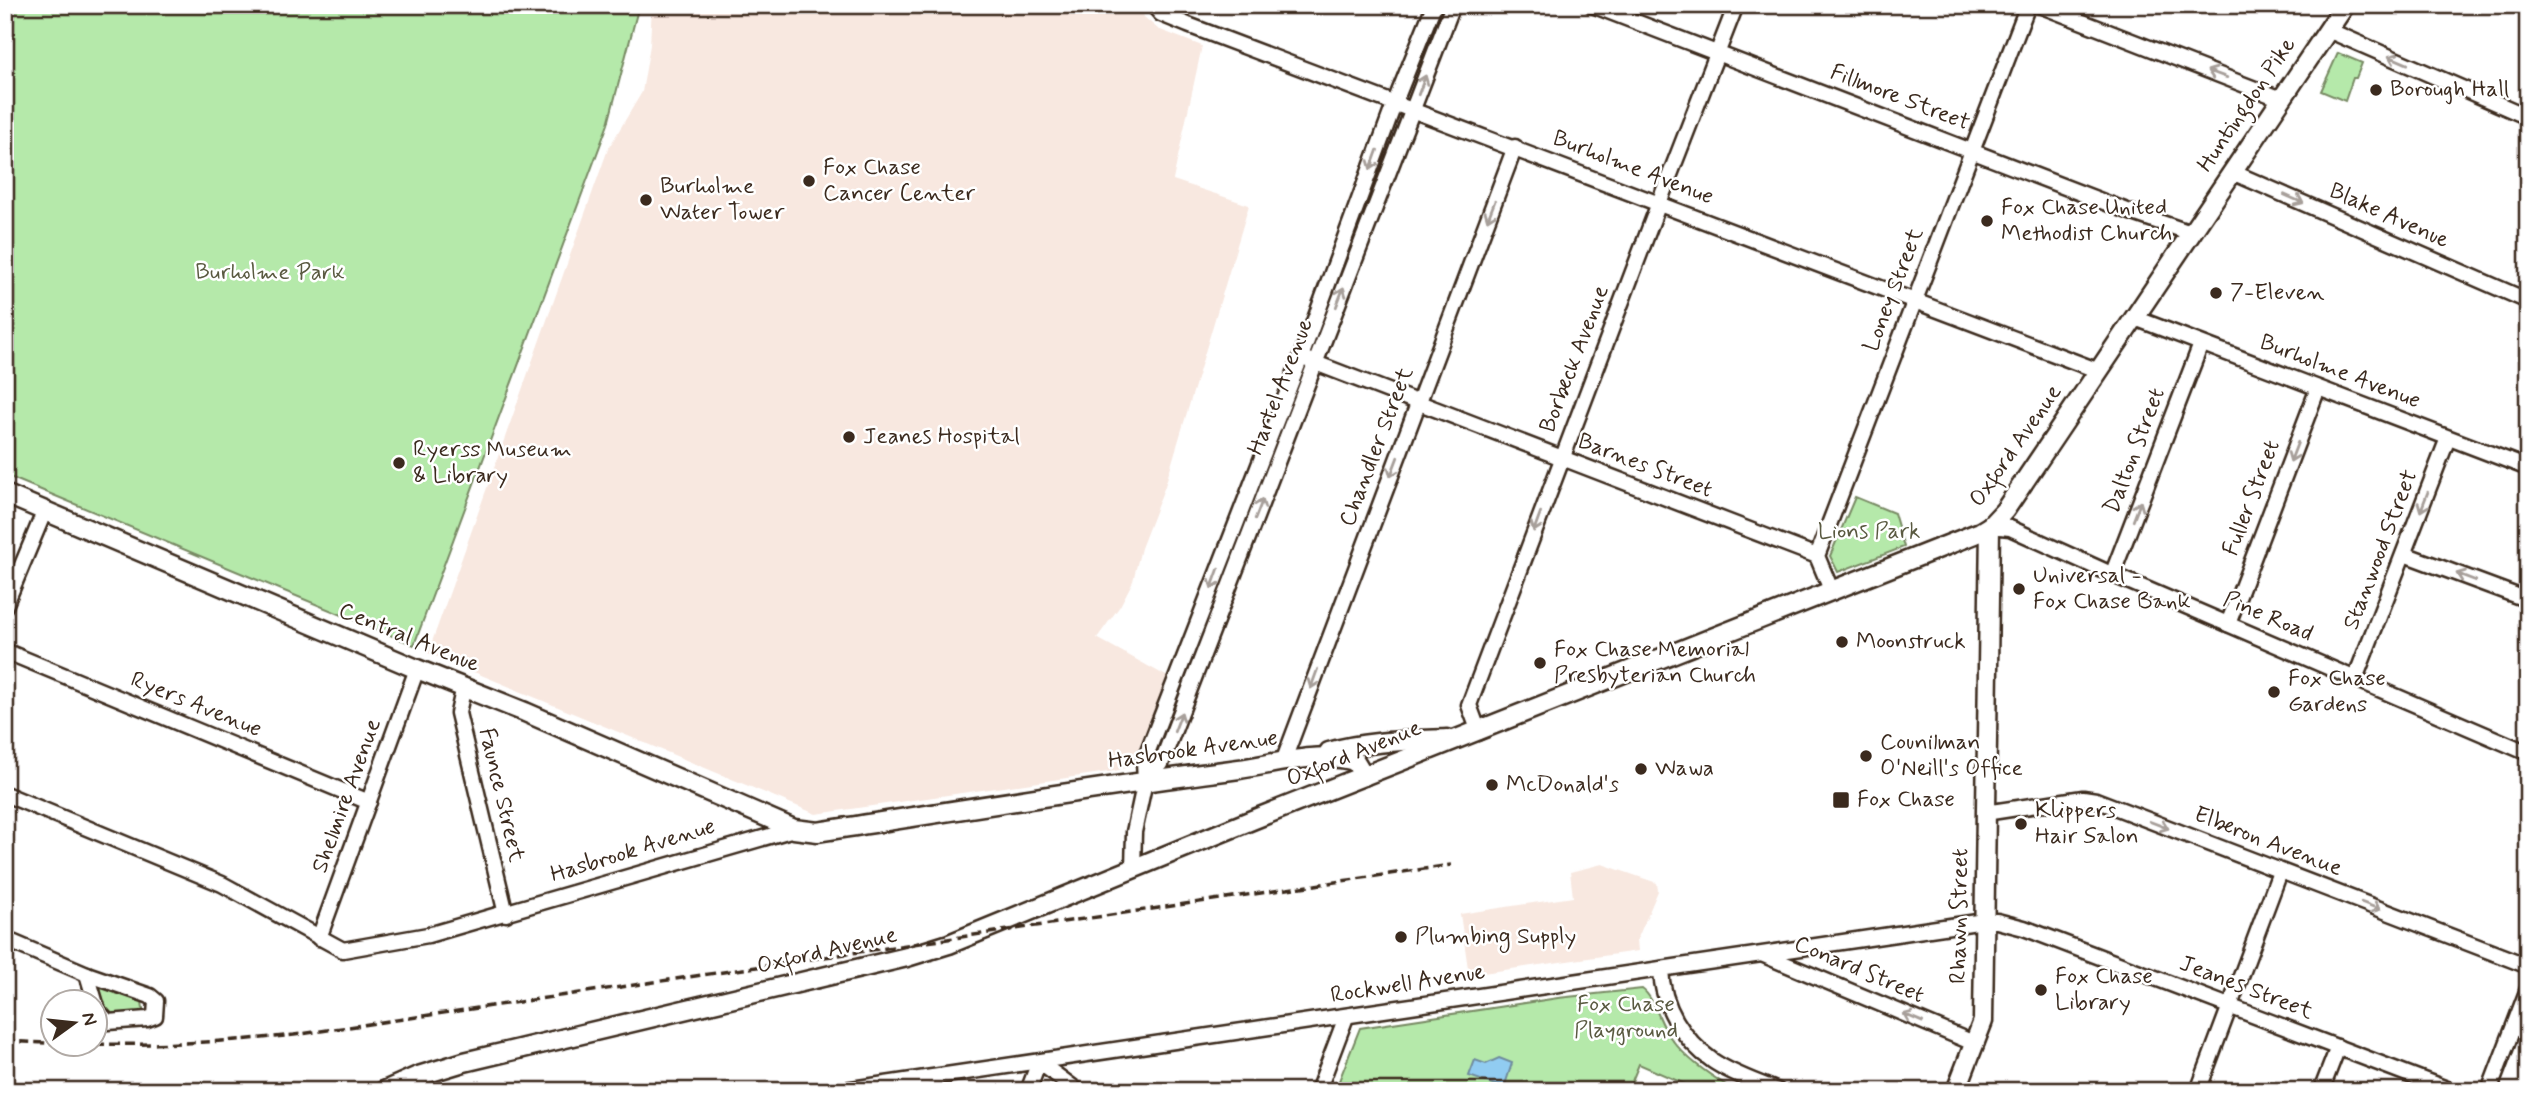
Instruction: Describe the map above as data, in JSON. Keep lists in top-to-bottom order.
{
  "streets": {
    "main road": [
      "Huntingdon Pike",
      "Oxford Avenue",
      "Central Avenue",
      "Hasbrook Avenue",
      "Rhawn Street"
    ],
    "street": [
      "Fillmore Street",
      "Burholme Avenue",
      "Blake Avenue",
      "Loney Street",
      "Borbeck Avenue",
      "Hartel Avenue",
      "Chandler Street",
      "Dalton Street",
      "Barnes Street",
      "Fuller Street",
      "Stanwood Street",
      "Pine Road",
      "Ryers Avenue",
      "Faunce Street",
      "Shelmire Avenue",
      "Elberon Avenue",
      "Conard Street",
      "Rockwell Avenue",
      "Jeanes Street"
    ]
  },
  "crossings": [
    ["Fillmore Street", "Huntingdon Pike"],
    ["Fillmore Street", "Loney Street"],
    ["Fillmore Street", "Borbeck Avenue"],
    ["Fillmore Street", "Oxford Avenue"],
    ["Huntingdon Pike", "Blake Avenue"],
    ["Huntingdon Pike", "Oxford Avenue"],
    ["Burholme Avenue", "Loney Street"],
    ["Burholme Avenue", "Borbeck Avenue"],
    ["Burholme Avenue", "Hartel Avenue"],
    ["Burholme Avenue", "Oxford Avenue"],
    ["Burholme Avenue", "Chandler Street"],
    ["Burholme Avenue", "Dalton Street"],
    ["Burholme Avenue", "Fuller Street"],
    ["Burholme Avenue", "Stanwood Street"],
    ["Loney Street", "Barnes Street"],
    ["Borbeck Avenue", "Oxford Avenue"],
    ["Borbeck Avenue", "Barnes Street"],
    ["Hartel Avenue", "Oxford Avenue"],
    ["Hartel Avenue", "Barnes Street"],
    ["Hartel Avenue", "Hasbrook Avenue"],
    ["Oxford Avenue", "Pine Road"],
    ["Oxford Avenue", "Hasbrook Avenue"],
    ["Oxford Avenue", "Rhawn Street"],
    ["Chandler Street", "Barnes Street"],
    ["Chandler Street", "Hasbrook Avenue"],
    ["Dalton Street", "Pine Road"],
    ["Fuller Street", "Pine Road"],
    ["Stanwood Street", "Pine Road"],
    ["Pine Road", "Rhawn Street"],
    ["Central Avenue", "Hasbrook Avenue"],
    ["Central Avenue", "Faunce Street"],
    ["Central Avenue", "Shelmire Avenue"],
    ["Ryers Avenue", "Shelmire Avenue"],
    ["Hasbrook Avenue", "Faunce Street"],
    ["Hasbrook Avenue", "Shelmire Avenue"],
    ["Elberon Avenue", "Rhawn Street"],
    ["Rhawn Street", "Conard Street"],
    ["Rhawn Street", "Rockwell Avenue"],
    ["Rhawn Street", "Jeanes Street"],
    ["Conard Street", "Rockwell Avenue"],
    ["Rockwell Avenue", "Jeanes Street"]
  ],
  "one_way": [
    "Blake Avenue",
    "Borbeck Avenue",
    "Chandler Street",
    "Dalton Street",
    "Fuller Street",
    "Stanwood Street",
    "Elberon Avenue",
    "Conard Street"
  ],
  "parks": ["Burholme Park", "Lions Park", "Fox Chase Playground"],
  "places": {
    "other": [
      "Borough Hall",
      "Fox Chase Cancer Center",
      "Burholme Water Tower",
      "Fox Chase United Methodist Church",
      "7-Eleven",
      "Jeanes Hospital",
      "Ryerss Museum & Library",
      "Universal - Fox Chase Bank",
      "Moonstruck",
      "Fox Chase Memorial Presbyterian Church",
      "Fox Chase Gardens",
      "Counilman O'Neill's Office",
      "Wawa",
      "McDonald's",
      "Klippers Hair Salon",
      "Plumbing Supply",
      "Fox Chase Library"
    ],
    "transit": ["Fox Chase"]
  },
  "north": "right"
}
